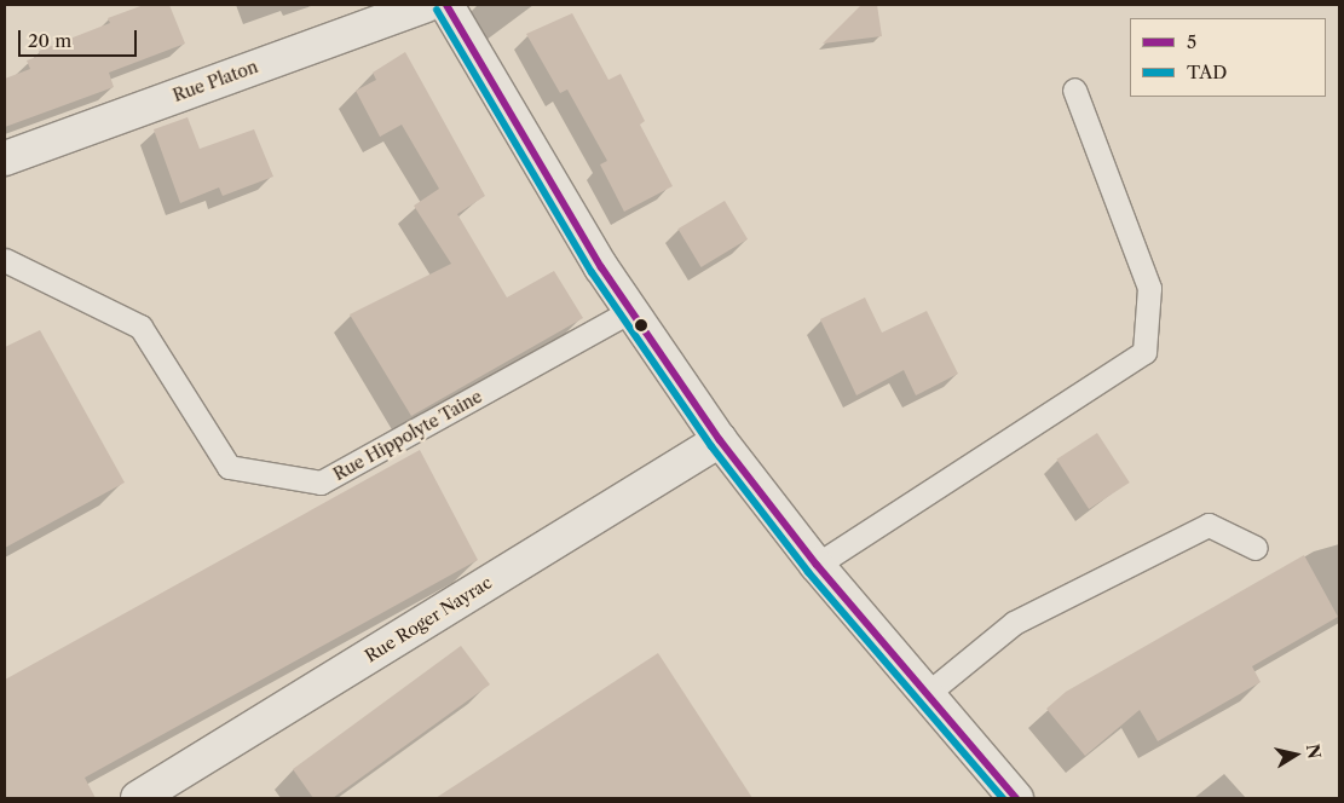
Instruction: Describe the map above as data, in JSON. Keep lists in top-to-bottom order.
{
  "streets": {
    "street": ["Rue Platon", "Rue Roger Nayrac"],
    "lane": ["Rue Hippolyte Taine"]
  },
  "lines": ["transit line 5", "transit line TAD"],
  "legend": ["5", "TAD"],
  "scale_bar": "20 m",
  "north": "right"
}
